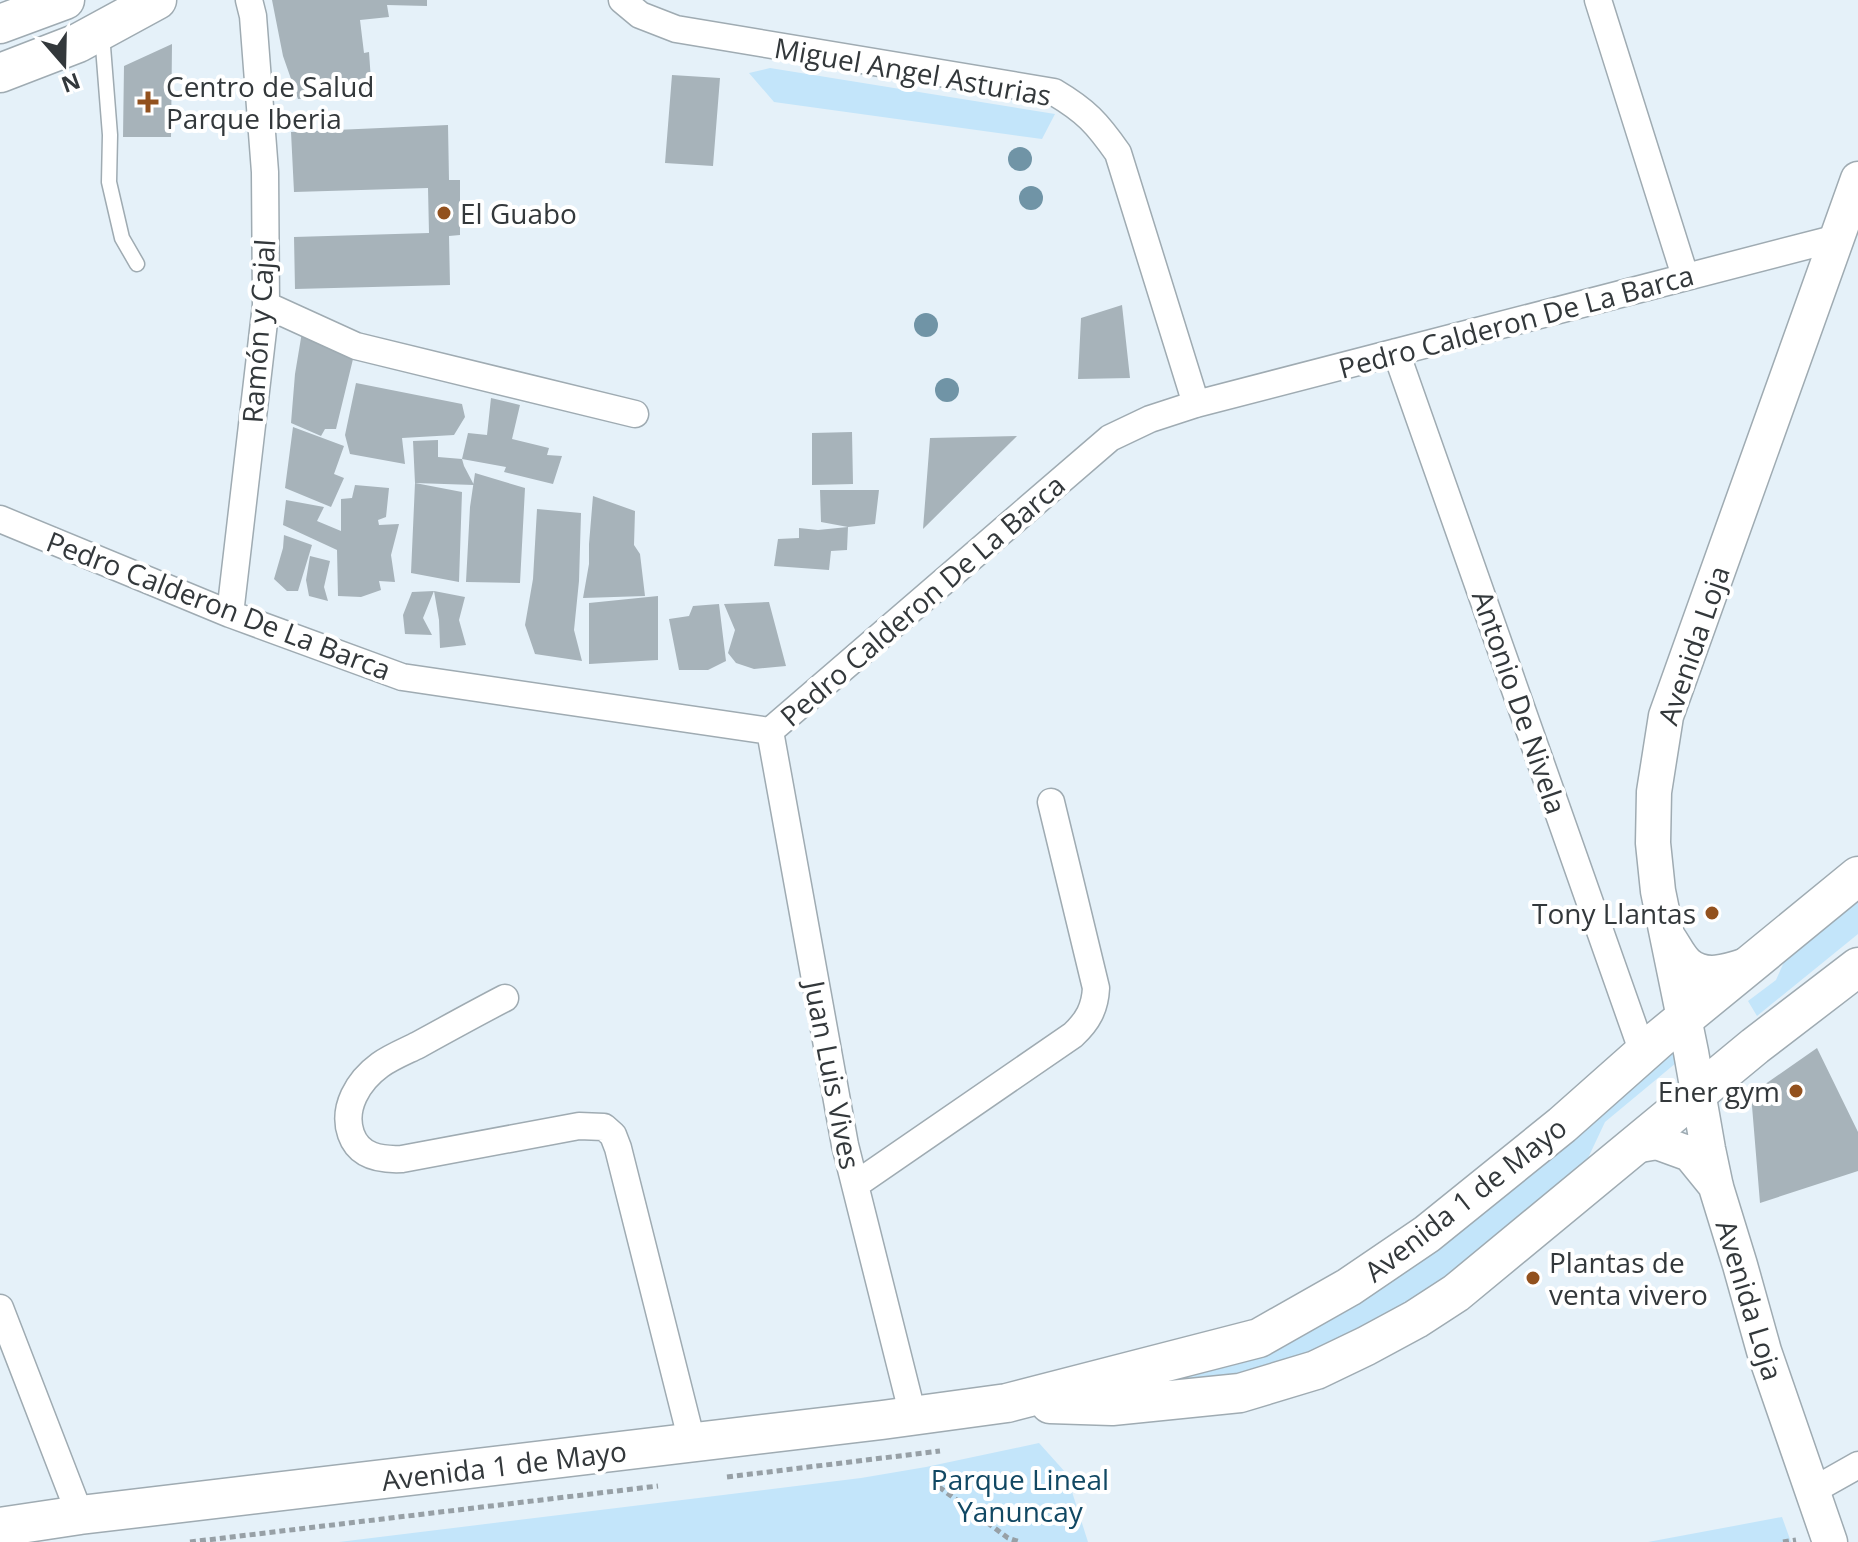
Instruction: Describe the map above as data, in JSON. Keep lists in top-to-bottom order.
{
  "streets": {
    "main road": ["Avenida 1 de Mayo"],
    "street": [
      "Miguel Angel Asturias",
      "Pedro Calderon De La Barca",
      "Ramón y Cajal",
      "Avenida Loja",
      "Antonio De Nivela",
      "Juan Luis Vives"
    ]
  },
  "crossings": [
    ["Miguel Angel Asturias", "Pedro Calderon De La Barca"],
    ["Pedro Calderon De La Barca", "Ramón y Cajal"],
    ["Pedro Calderon De La Barca", "Avenida Loja"],
    ["Pedro Calderon De La Barca", "Antonio De Nivela"],
    ["Pedro Calderon De La Barca", "Juan Luis Vives"],
    ["Avenida Loja", "Avenida 1 de Mayo"],
    ["Antonio De Nivela", "Avenida 1 de Mayo"],
    ["Juan Luis Vives", "Avenida 1 de Mayo"]
  ],
  "parks": ["Parque Lineal Yanuncay"],
  "places": {
    "health": ["Centro de Salud Parque Iberia"],
    "other": [
      "El Guabo",
      "Tony Llantas",
      "Ener gym",
      "Plantas de venta vivero"
    ]
  },
  "north": "bottom"
}
